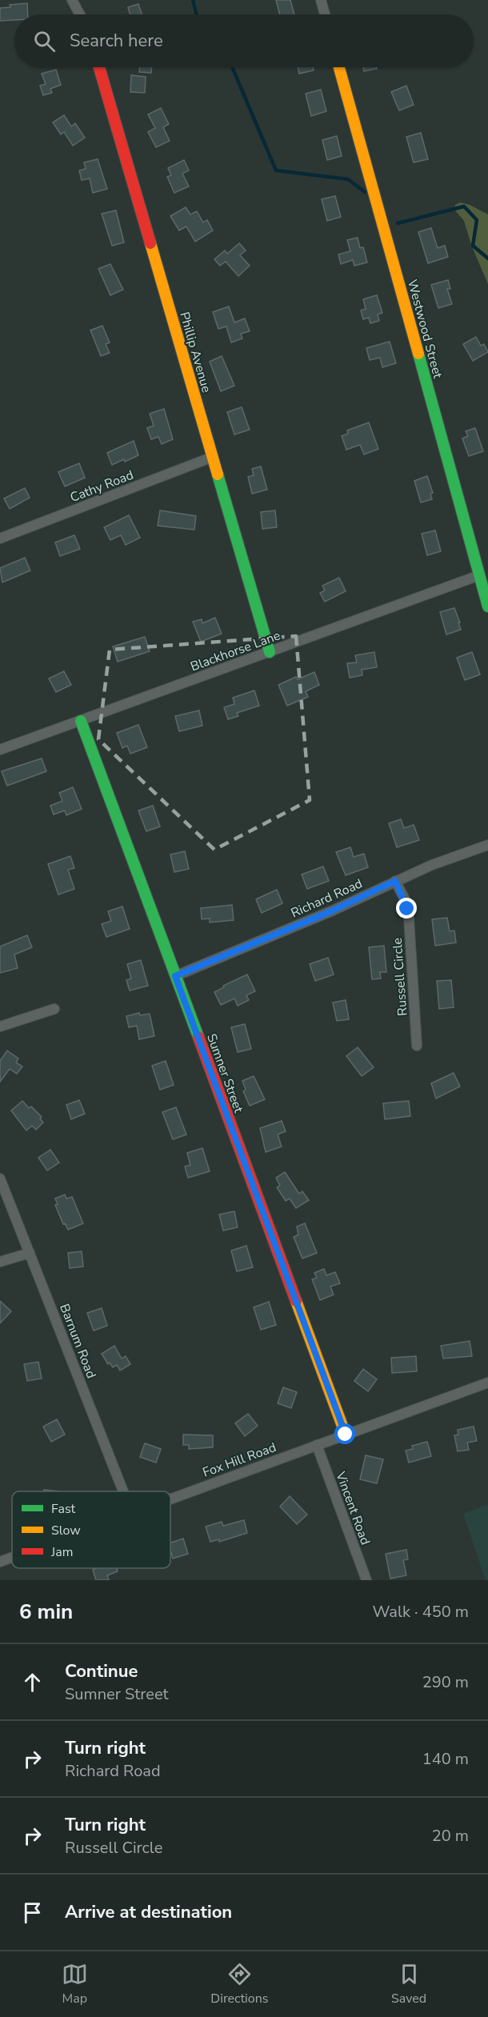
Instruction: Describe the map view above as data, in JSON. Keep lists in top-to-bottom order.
{
  "streets": {
    "street": [
      "Westwood Street",
      "Phillip Avenue",
      "Cathy Road",
      "Blackhorse Lane",
      "Richard Road",
      "Russell Circle",
      "Sumner Street",
      "Barnum Road",
      "Fox Hill Road",
      "Vincent Road"
    ]
  },
  "crossings": [
    ["Westwood Street", "Blackhorse Lane"],
    ["Phillip Avenue", "Cathy Road"],
    ["Phillip Avenue", "Blackhorse Lane"],
    ["Blackhorse Lane", "Sumner Street"],
    ["Richard Road", "Russell Circle"],
    ["Richard Road", "Sumner Street"],
    ["Sumner Street", "Fox Hill Road"],
    ["Fox Hill Road", "Vincent Road"]
  ],
  "legend": ["Fast", "Slow", "Jam"],
  "page": {
    "search": "Search here",
    "heading": ["6 min", "Walk · 450 m"],
    "list": [
      ["Continue", "Sumner Street", "290 m"],
      ["Turn right", "Richard Road", "140 m"],
      ["Turn right", "Russell Circle", "20 m"],
      "Arrive at destination"
    ],
    "nav": ["Map", "Directions", "Saved"]
  }
}
